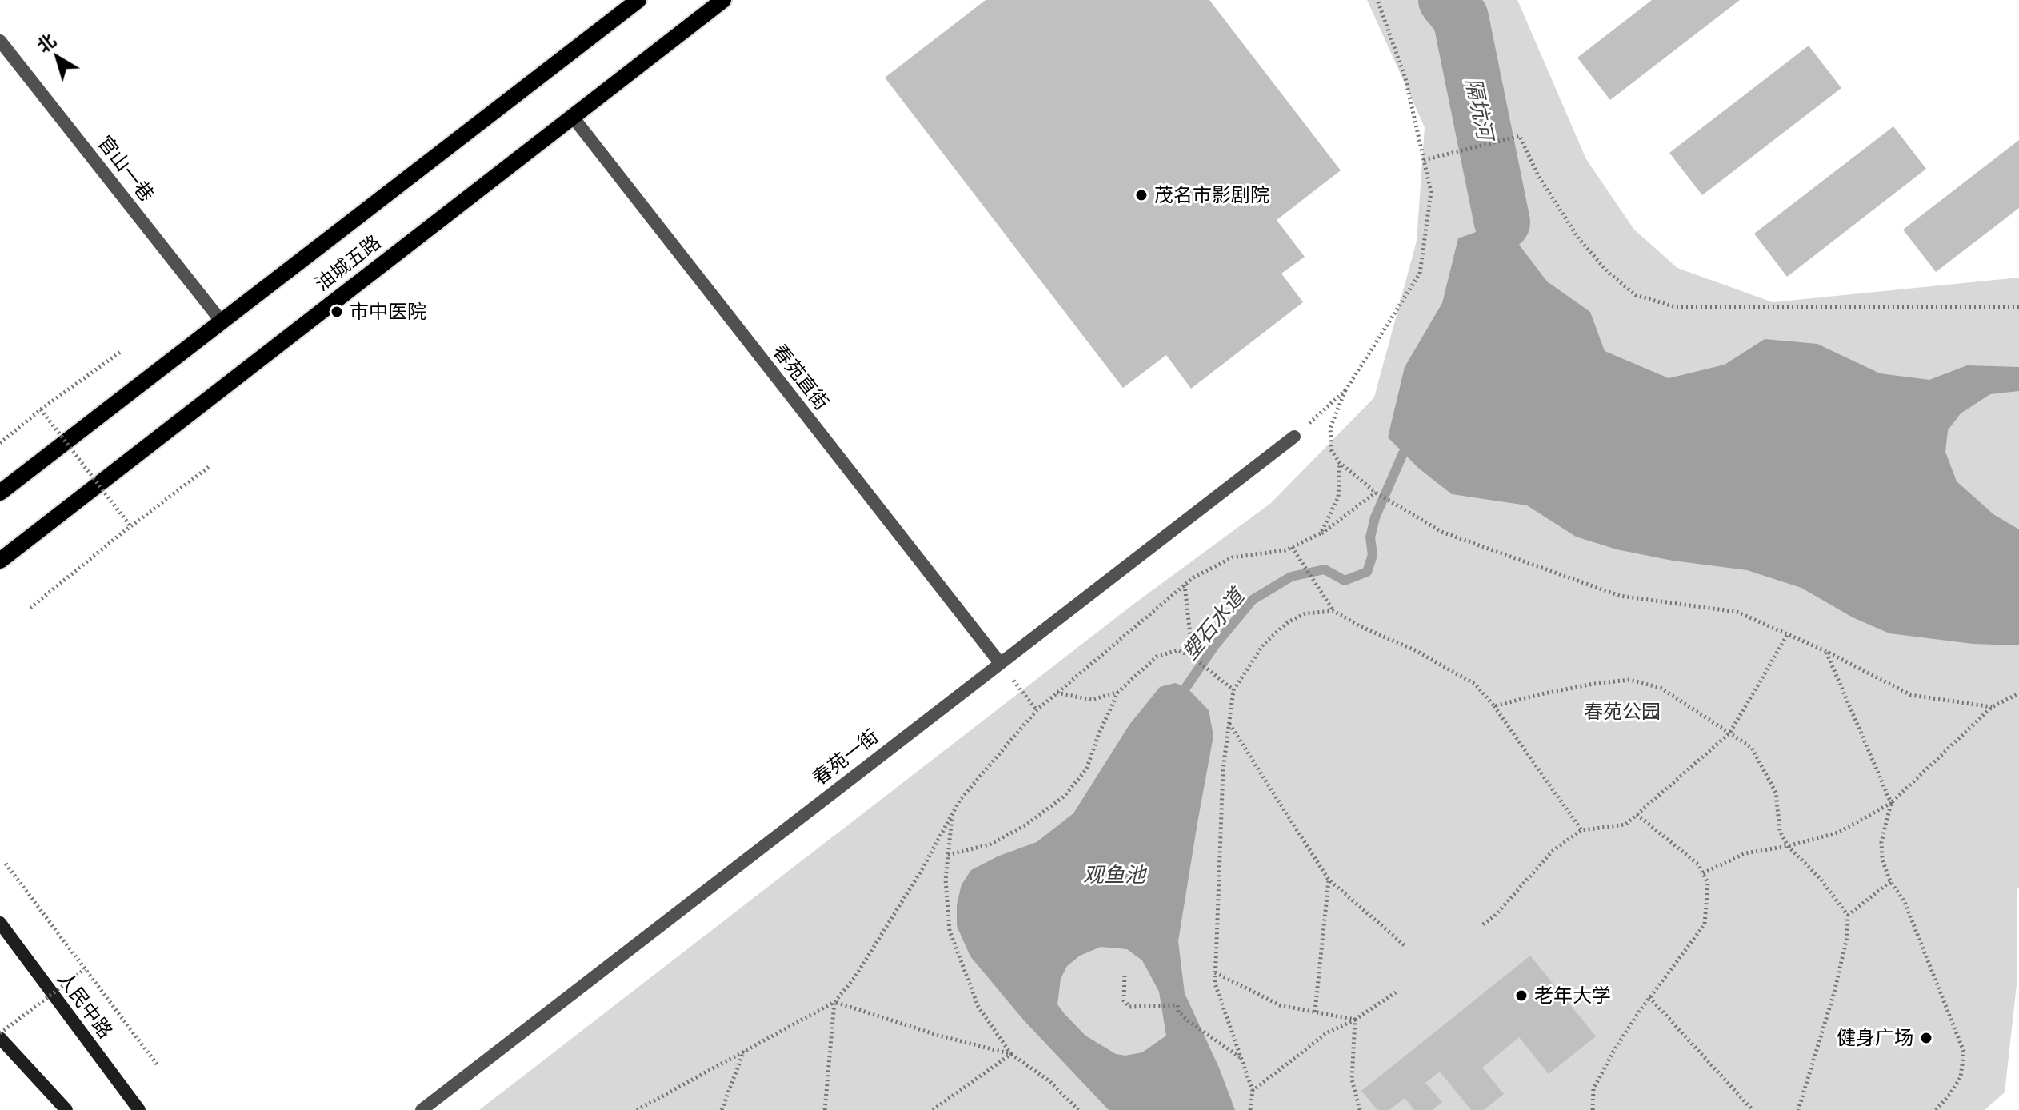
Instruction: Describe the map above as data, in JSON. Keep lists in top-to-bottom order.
{
  "streets": {
    "main road": ["油城五路", "人民中路"],
    "street": ["官山一巷", "春苑直街", "春苑一街"]
  },
  "crossings": [
    ["官山一巷", "油城五路"],
    ["油城五路", "春苑直街"],
    ["春苑直街", "春苑一街"]
  ],
  "water": ["隔坑河", "塑石水道", "观鱼池"],
  "parks": ["春苑公园"],
  "places": [
    "茂名市影剧院",
    "市中医院",
    "老年大学",
    "健身广场"
  ],
  "north": "top left"
}
